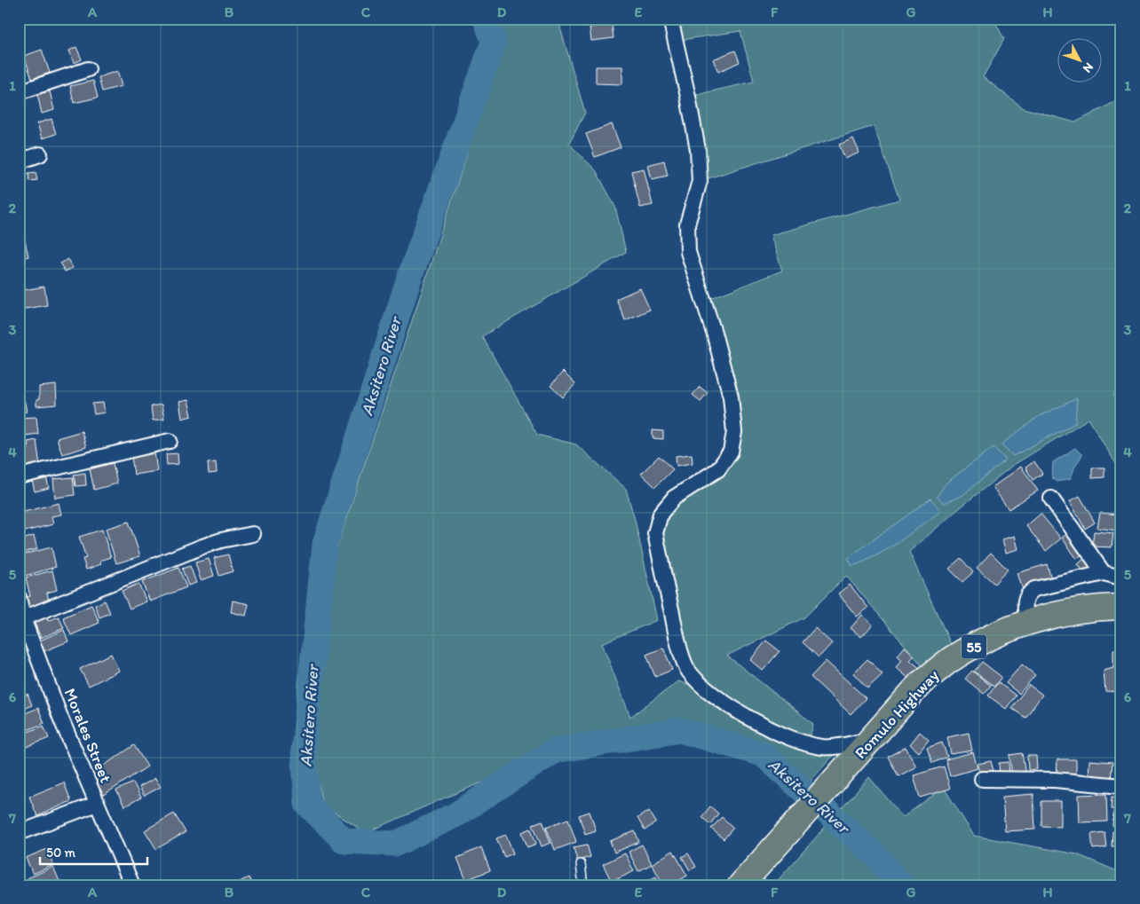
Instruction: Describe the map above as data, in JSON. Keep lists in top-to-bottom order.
{
  "streets": {
    "highway": ["55", "Romulo Highway"],
    "street": ["Morales Street"]
  },
  "water": ["Aksitero River"],
  "scale_bar": "50 m",
  "north": "bottom right",
  "grid": {
    "columns": [
      "A",
      "B",
      "C",
      "D",
      "E",
      "F",
      "G",
      "H"
    ],
    "rows": [
      "1",
      "2",
      "3",
      "4",
      "5",
      "6",
      "7"
    ]
  }
}
